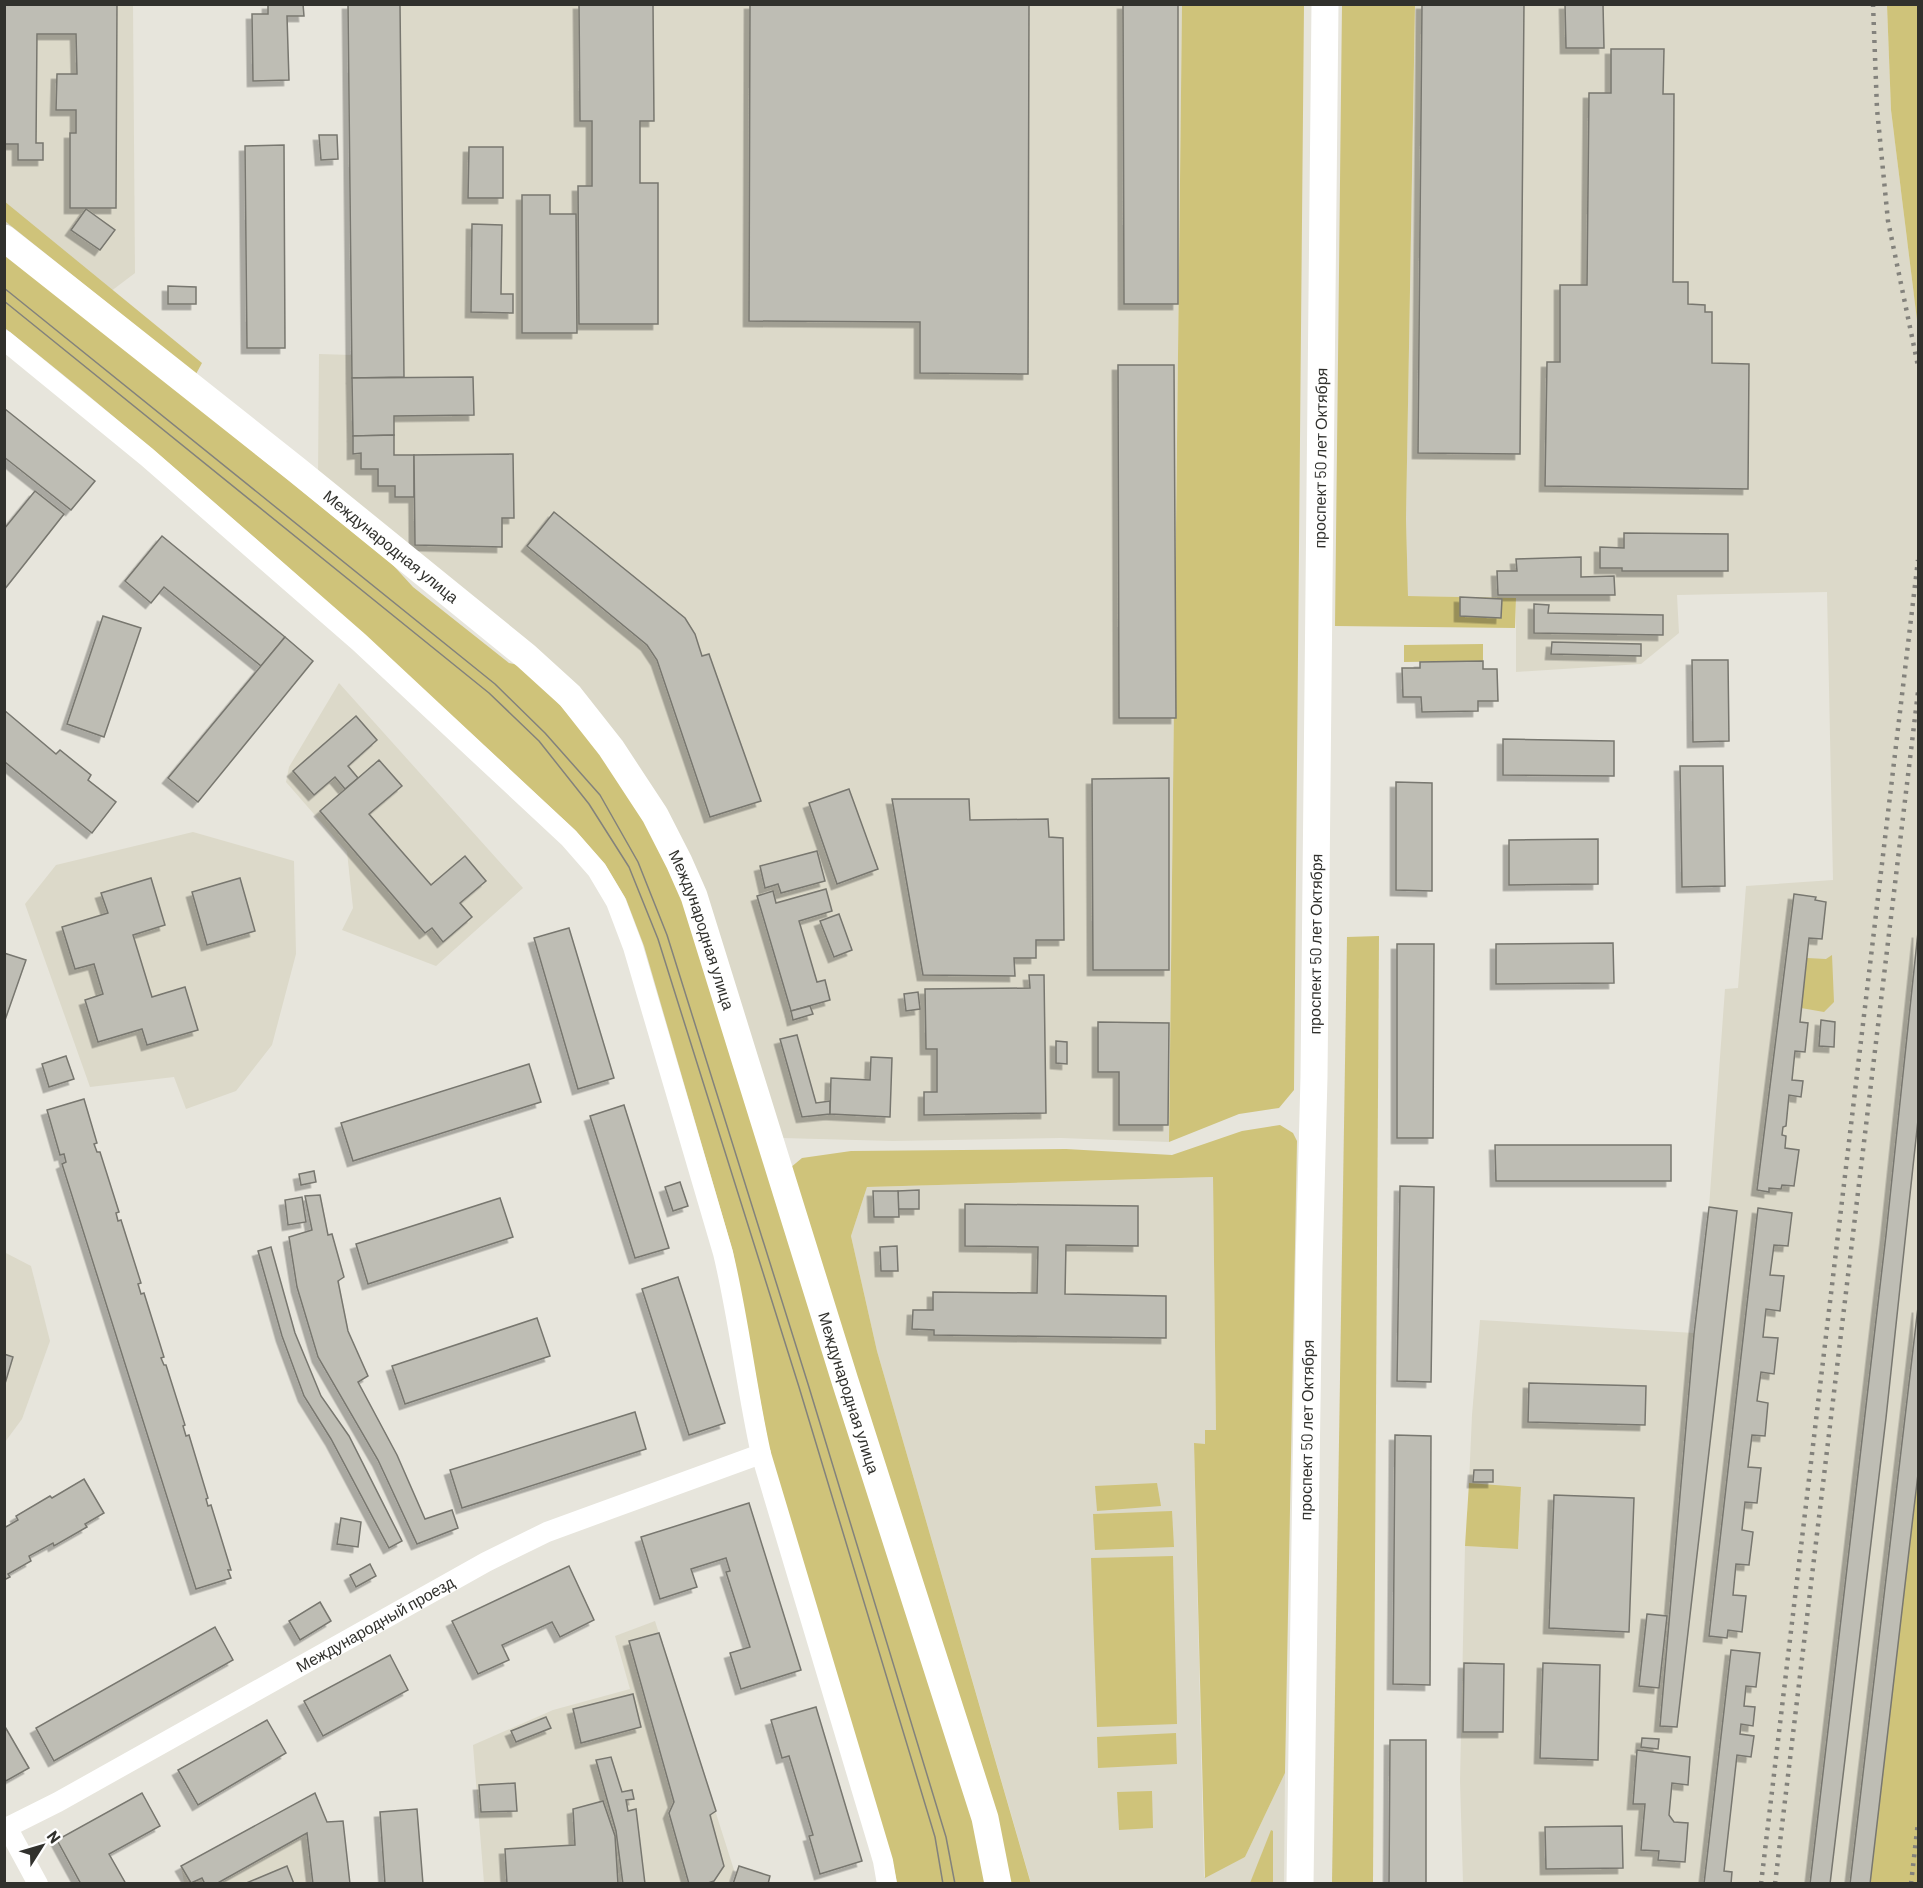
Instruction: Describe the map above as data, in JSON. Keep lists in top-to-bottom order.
{
  "streets": {
    "street": ["проспект 50 лет Октября", "Международная улица", "Международный проезд"]
  },
  "north": "top right"
}
